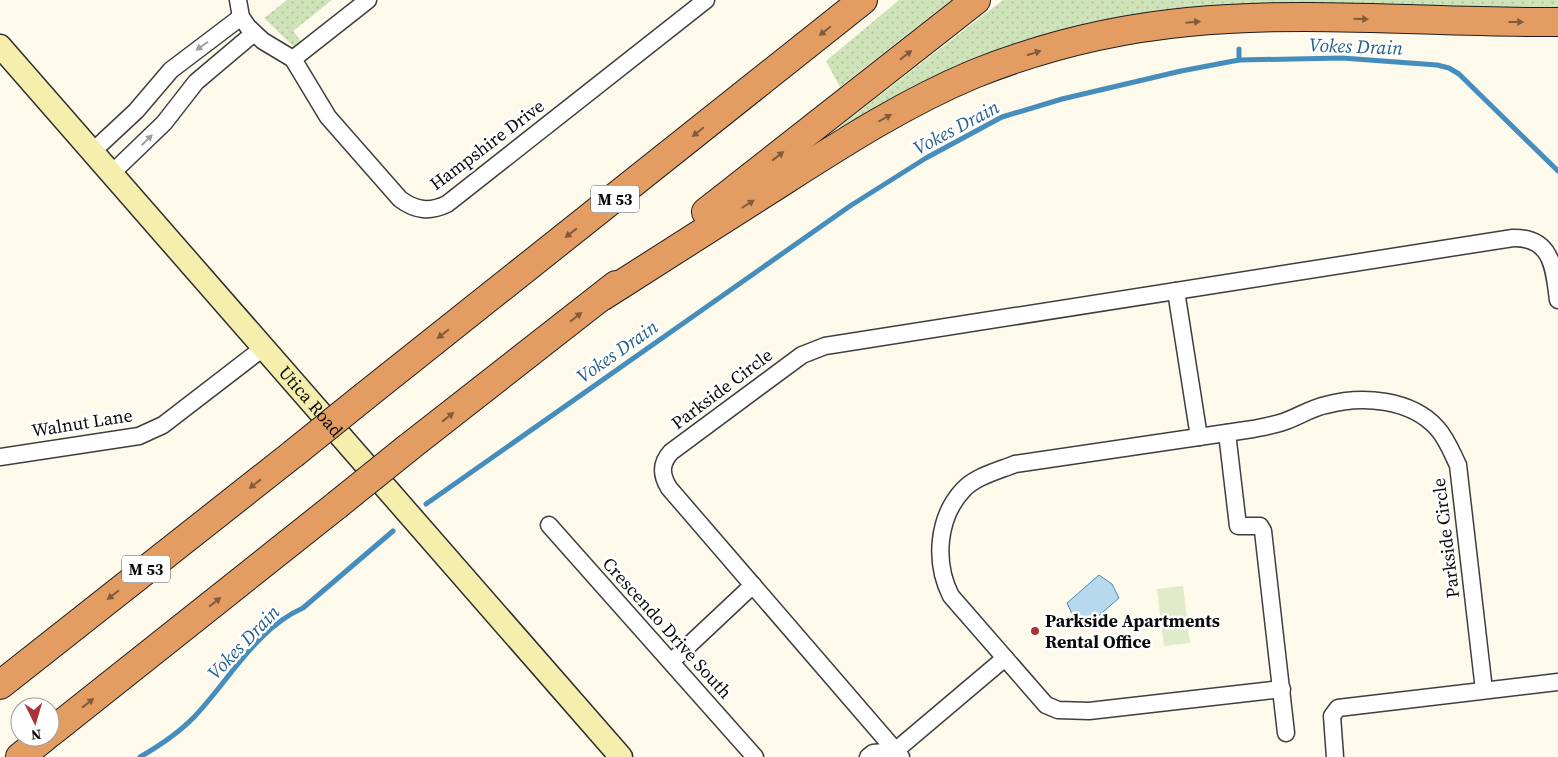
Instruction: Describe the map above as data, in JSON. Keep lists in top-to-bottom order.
{
  "streets": {
    "highway": ["M 53"],
    "street": [
      "Hampshire Drive",
      "Parkside Circle",
      "Utica Road",
      "Walnut Lane",
      "Crescendo Drive South"
    ]
  },
  "crossings": [
    ["Utica Road", "Walnut Lane"]
  ],
  "water": ["Vokes Drain"],
  "places": ["Parkside Apartments Rental Office"],
  "north": "bottom"
}
